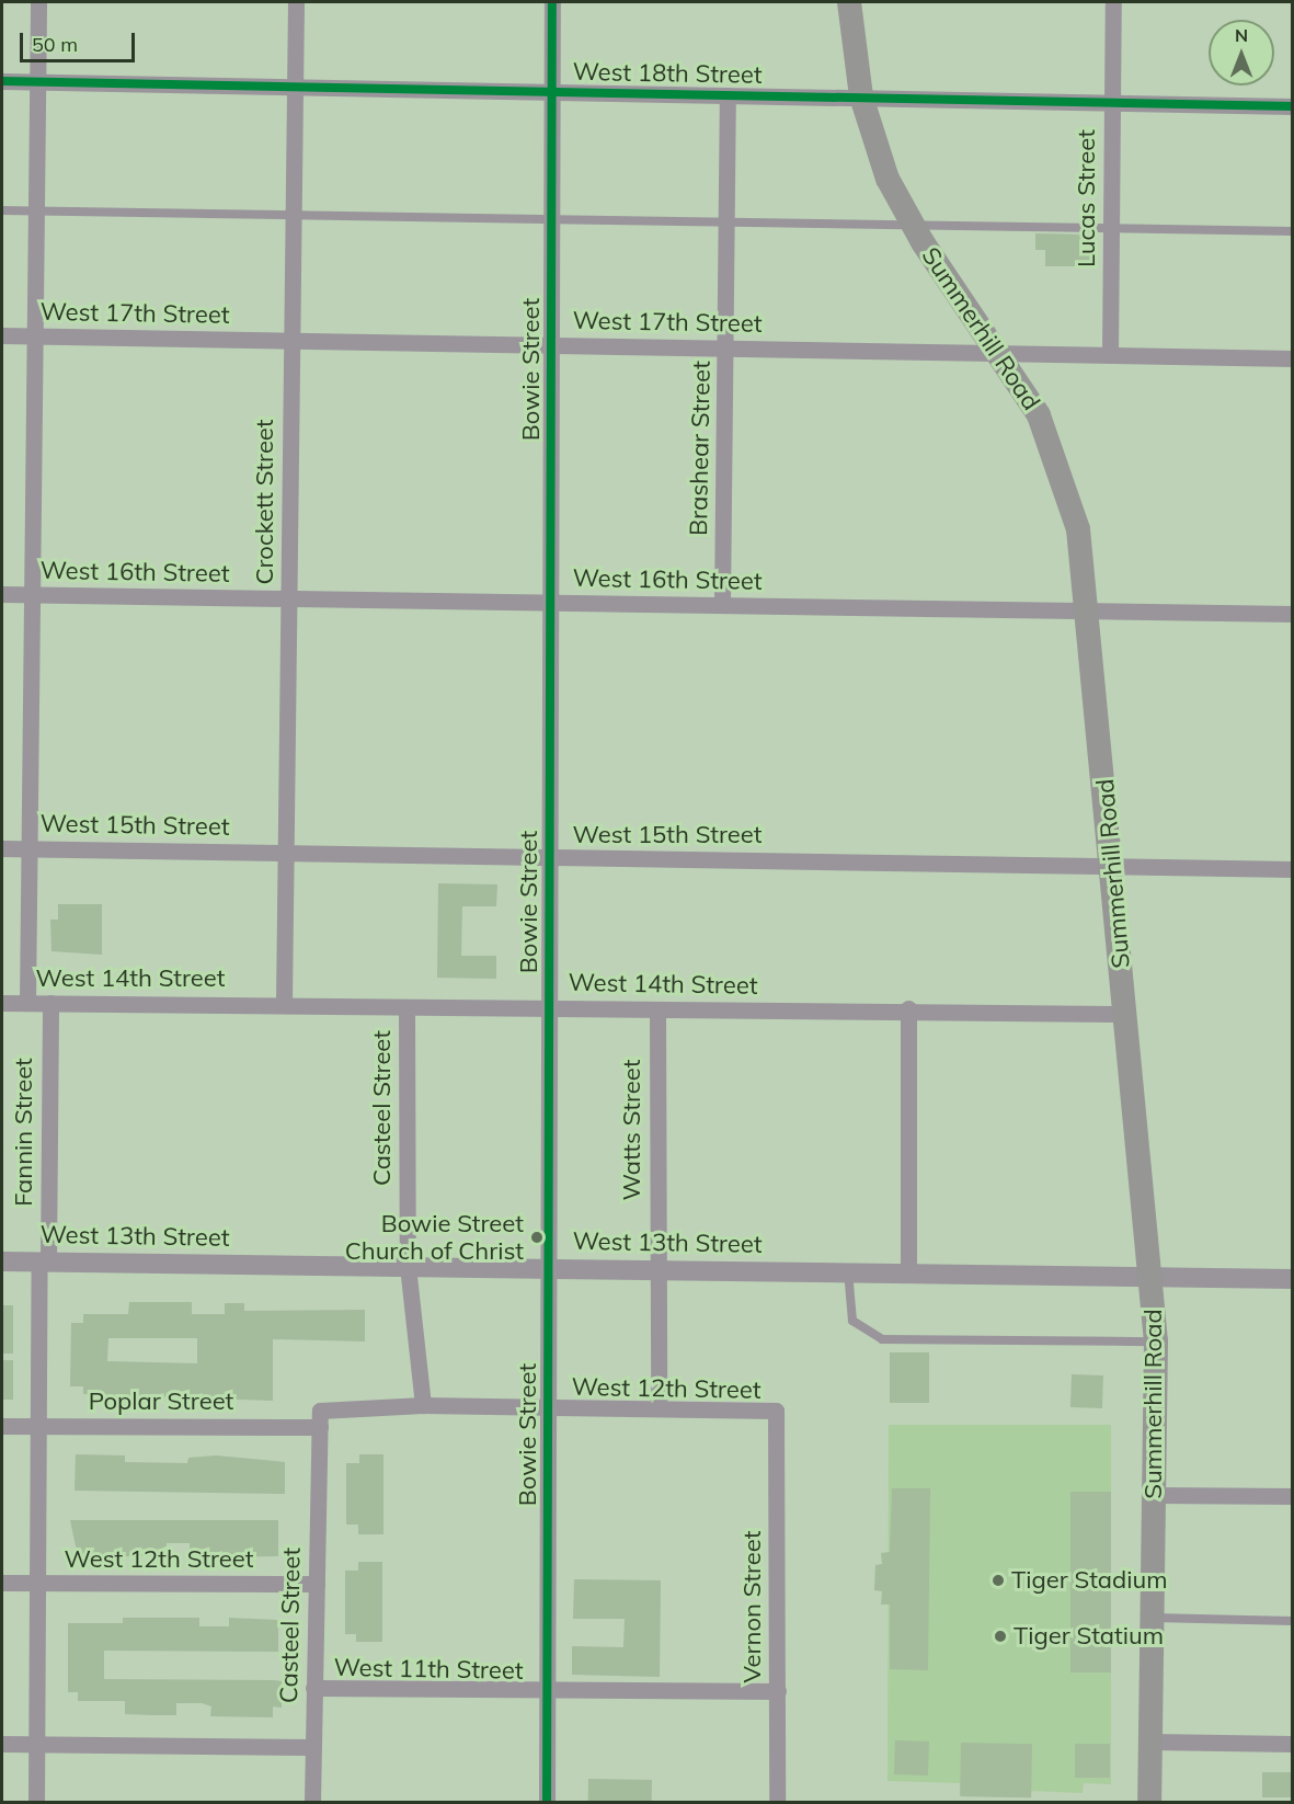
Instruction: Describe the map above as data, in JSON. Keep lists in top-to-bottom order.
{
  "streets": {
    "main road": ["Summerhill Road"],
    "street": [
      "West 18th Street",
      "Lucas Street",
      "West 17th Street",
      "Bowie Street",
      "Brashear Street",
      "Crockett Street",
      "West 16th Street",
      "West 15th Street",
      "West 14th Street",
      "Casteel Street",
      "Watts Street",
      "Fannin Street",
      "West 13th Street",
      "West 12th Street",
      "Poplar Street",
      "Vernon Street",
      "West 11th Street"
    ]
  },
  "crossings": [
    ["West 18th Street", "Lucas Street"],
    ["West 18th Street", "Summerhill Road"],
    ["West 18th Street", "Bowie Street"],
    ["West 18th Street", "Brashear Street"],
    ["West 18th Street", "Crockett Street"],
    ["Lucas Street", "West 17th Street"],
    ["West 17th Street", "Summerhill Road"],
    ["West 17th Street", "Bowie Street"],
    ["West 17th Street", "Brashear Street"],
    ["West 17th Street", "Crockett Street"],
    ["Summerhill Road", "West 16th Street"],
    ["Summerhill Road", "West 15th Street"],
    ["Summerhill Road", "West 14th Street"],
    ["Summerhill Road", "West 13th Street"],
    ["Bowie Street", "West 16th Street"],
    ["Bowie Street", "West 15th Street"],
    ["Bowie Street", "West 14th Street"],
    ["Bowie Street", "West 13th Street"],
    ["Bowie Street", "West 12th Street"],
    ["Bowie Street", "West 11th Street"],
    ["Brashear Street", "West 16th Street"],
    ["Crockett Street", "West 16th Street"],
    ["Crockett Street", "West 15th Street"],
    ["Crockett Street", "West 14th Street"],
    ["West 14th Street", "Casteel Street"],
    ["West 14th Street", "Watts Street"],
    ["West 14th Street", "Fannin Street"],
    ["Casteel Street", "West 13th Street"],
    ["Casteel Street", "West 12th Street"],
    ["Casteel Street", "Poplar Street"],
    ["Casteel Street", "West 11th Street"],
    ["Watts Street", "West 13th Street"],
    ["Watts Street", "West 12th Street"],
    ["Fannin Street", "West 13th Street"],
    ["Fannin Street", "West 12th Street"],
    ["Fannin Street", "Poplar Street"],
    ["West 12th Street", "Poplar Street"],
    ["West 12th Street", "Vernon Street"],
    ["Vernon Street", "West 11th Street"]
  ],
  "places": ["Bowie Street Church of Christ", "Tiger Stadium", "Tiger Statium"],
  "scale_bar": "50 m",
  "north": "top"
}
